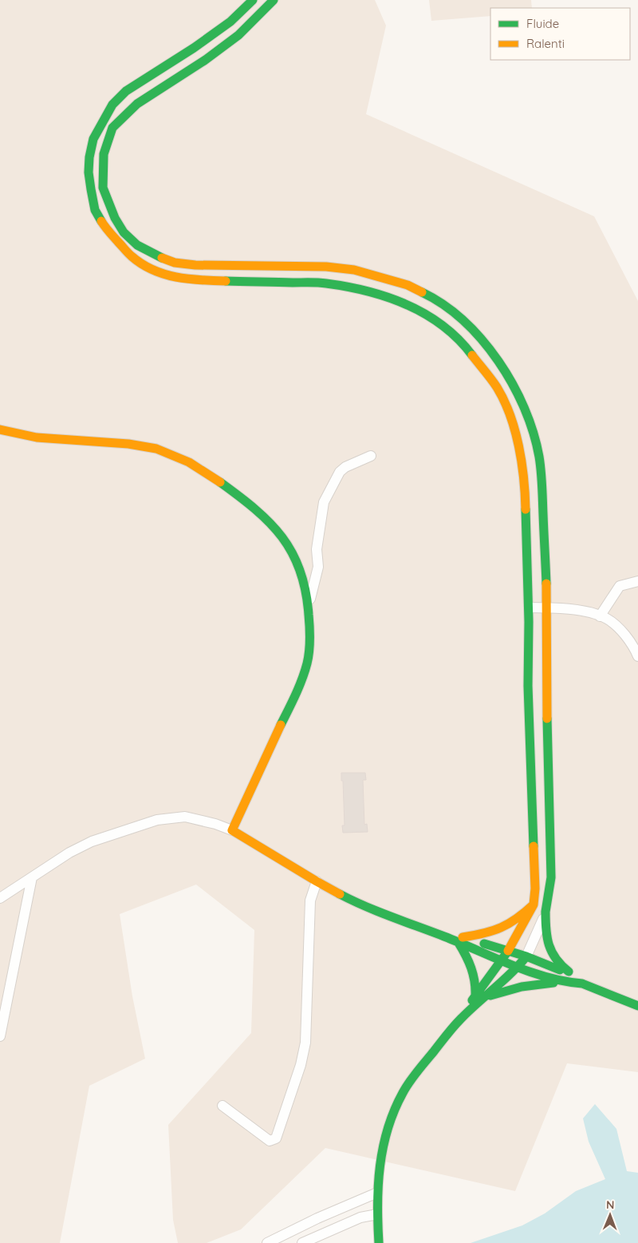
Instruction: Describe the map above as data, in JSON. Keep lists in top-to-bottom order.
{
  "legend": ["Fluide", "Ralenti"],
  "north": "top"
}
